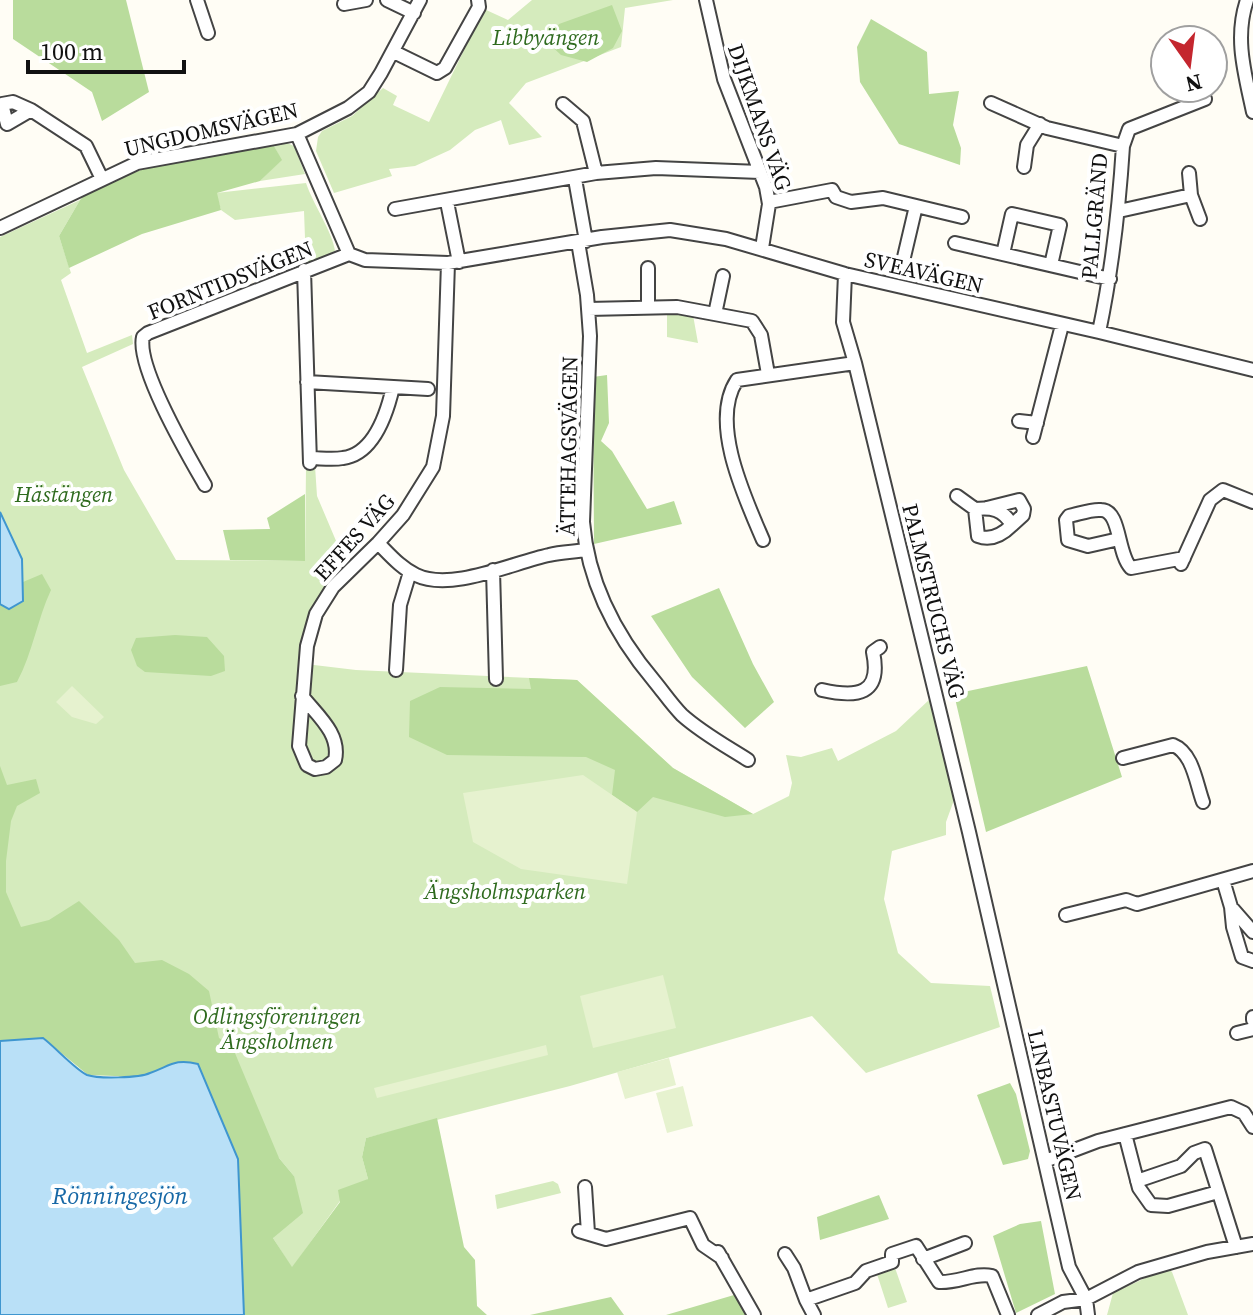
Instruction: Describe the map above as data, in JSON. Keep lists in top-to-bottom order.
{
  "streets": {
    "street": [
      "DIJKMANS VÄG",
      "UNGDOMSVÄGEN",
      "PALLGRÄND",
      "SVEAVÄGEN",
      "FORNTIDSVÄGEN",
      "ÄTTEHAGSVÄGEN",
      "EFFES VÄG",
      "PALMSTRUCHS VÄG",
      "LINBASTUVÄGEN"
    ]
  },
  "crossings": [
    ["DIJKMANS VÄG", "SVEAVÄGEN"],
    ["PALLGRÄND", "SVEAVÄGEN"],
    ["SVEAVÄGEN", "FORNTIDSVÄGEN"],
    ["SVEAVÄGEN", "ÄTTEHAGSVÄGEN"],
    ["SVEAVÄGEN", "EFFES VÄG"],
    ["SVEAVÄGEN", "PALMSTRUCHS VÄG"],
    ["PALMSTRUCHS VÄG", "LINBASTUVÄGEN"]
  ],
  "water": ["Rönningesjön"],
  "parks": [
    "Libbyängen",
    "Hästängen",
    "Ängsholmsparken",
    "Odlingsföreningen Ängsholmen"
  ],
  "scale_bar": "100 m",
  "north": "bottom"
}
